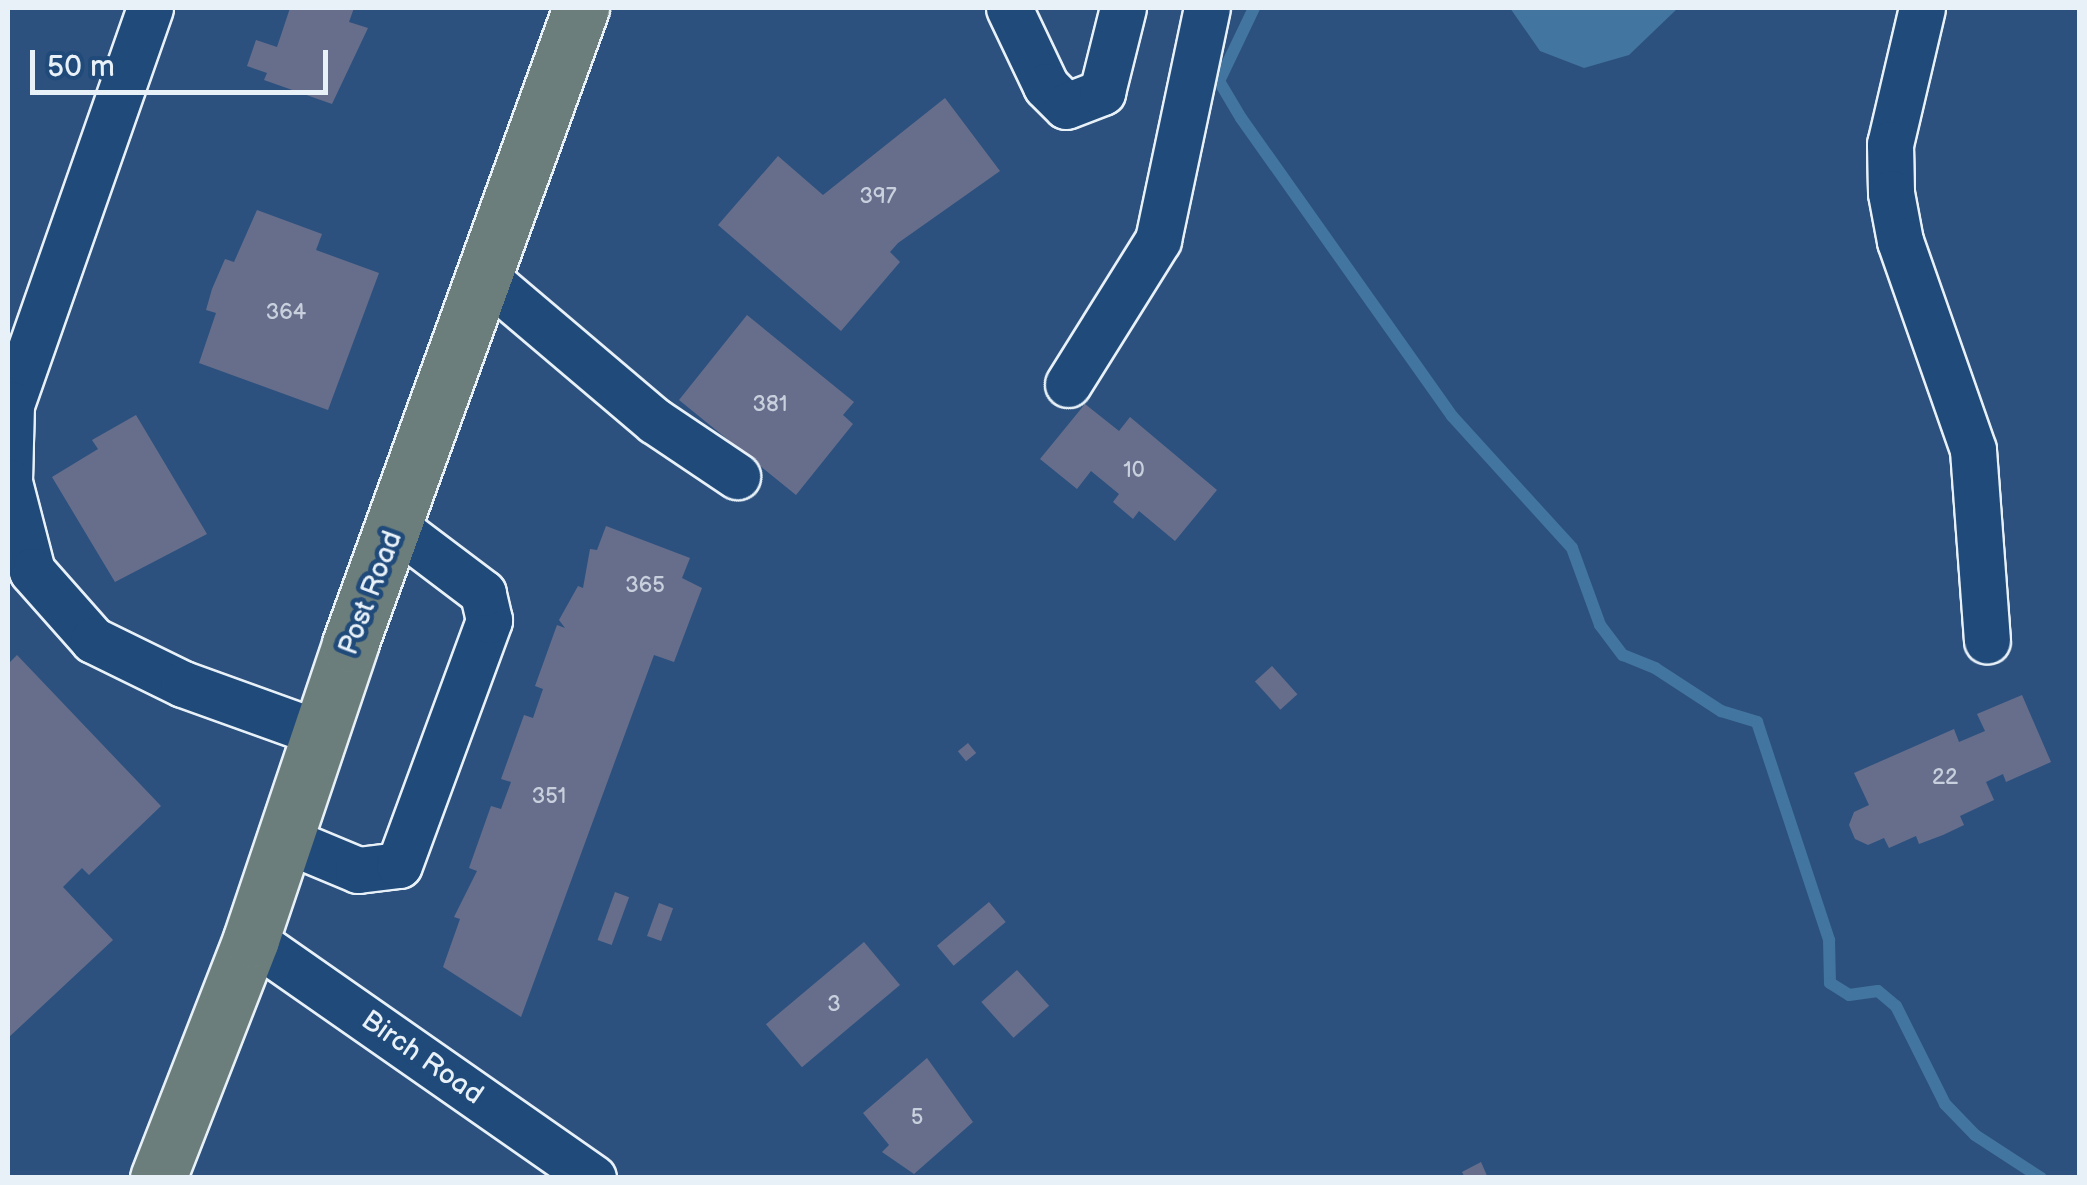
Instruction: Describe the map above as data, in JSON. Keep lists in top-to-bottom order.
{
  "streets": {
    "main road": ["Post Road"],
    "street": ["Birch Road"]
  },
  "crossings": [
    ["Post Road", "Birch Road"]
  ],
  "house_numbers": [
    "397",
    "364",
    "381",
    "10",
    "365",
    "22",
    "351",
    "3",
    "5"
  ],
  "scale_bar": "50 m"
}
